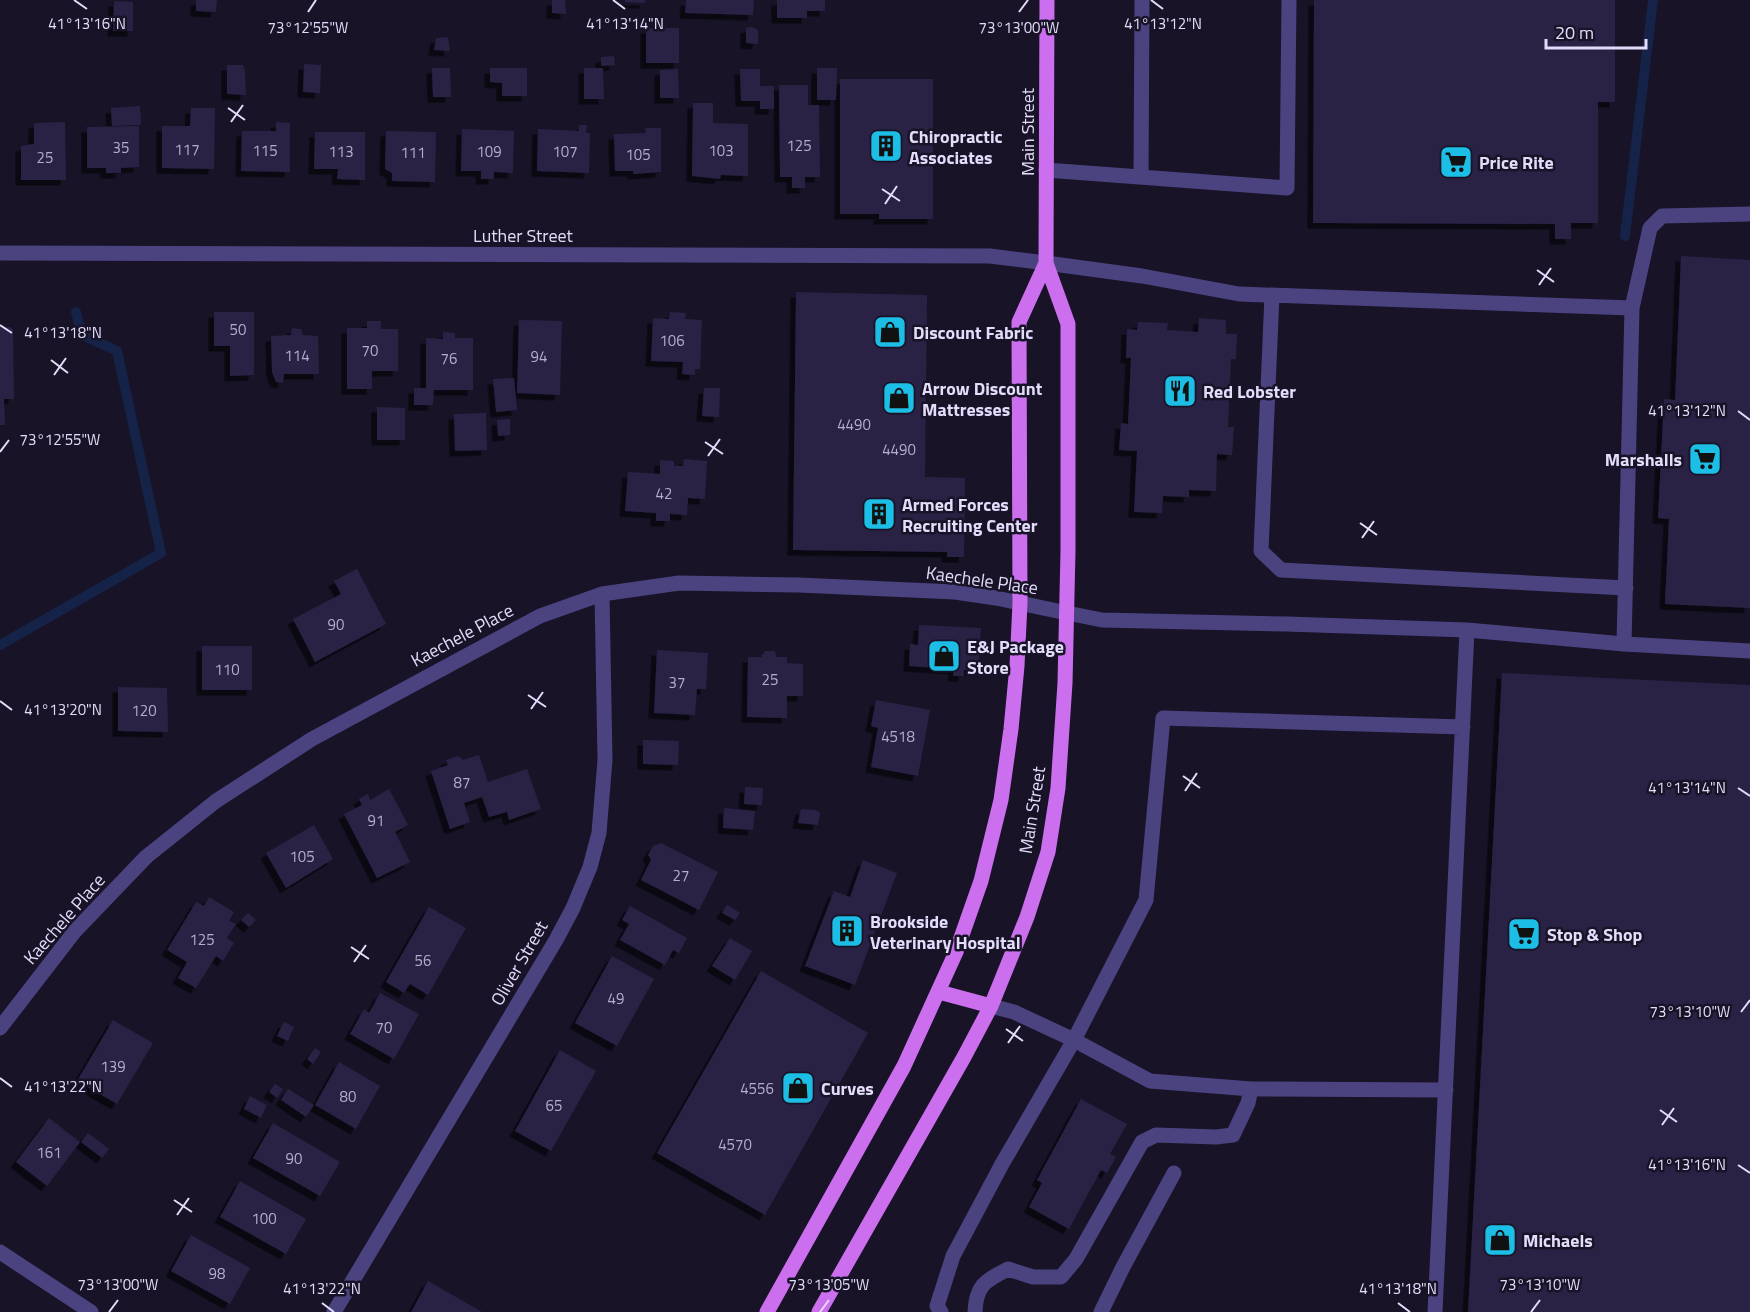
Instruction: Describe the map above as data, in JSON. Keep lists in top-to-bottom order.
{
  "streets": {
    "main road": ["Main Street"],
    "street": ["Luther Street", "Kaechele Place", "Oliver Street"]
  },
  "crossings": [
    ["Main Street", "Luther Street"],
    ["Main Street", "Kaechele Place"],
    ["Kaechele Place", "Oliver Street"]
  ],
  "places": {
    "building": ["Chiropractic Associates", "Armed Forces Recruiting Center", "Brookside Veterinary Hospital"],
    "supermarket": ["Price Rite", "Marshalls", "Stop & Shop"],
    "shop": [
      "Discount Fabric",
      "Arrow Discount Mattresses",
      "E&J Package Store",
      "Curves",
      "Michaels"
    ],
    "restaurant": ["Red Lobster"]
  },
  "house_numbers": [
    "125",
    "35",
    "117",
    "115",
    "103",
    "113",
    "109",
    "107",
    "111",
    "105",
    "25",
    "50",
    "106",
    "70",
    "114",
    "94",
    "76",
    "4490",
    "4490",
    "42",
    "90",
    "110",
    "25",
    "37",
    "120",
    "4518",
    "87",
    "91",
    "105",
    "27",
    "125",
    "56",
    "49",
    "70",
    "139",
    "4556",
    "80",
    "65",
    "4570",
    "161",
    "90",
    "100",
    "98"
  ],
  "scale_bar": "20 m",
  "coordinates": [
    "41°13'16\"N",
    "41°13'14\"N",
    "41°13'12\"N",
    "73°12'55\"W",
    "73°13'00\"W",
    "41°13'18\"N",
    "41°13'20\"N",
    "73°13'10\"W",
    "41°13'22\"N",
    "73°13'05\"W"
  ]
}
